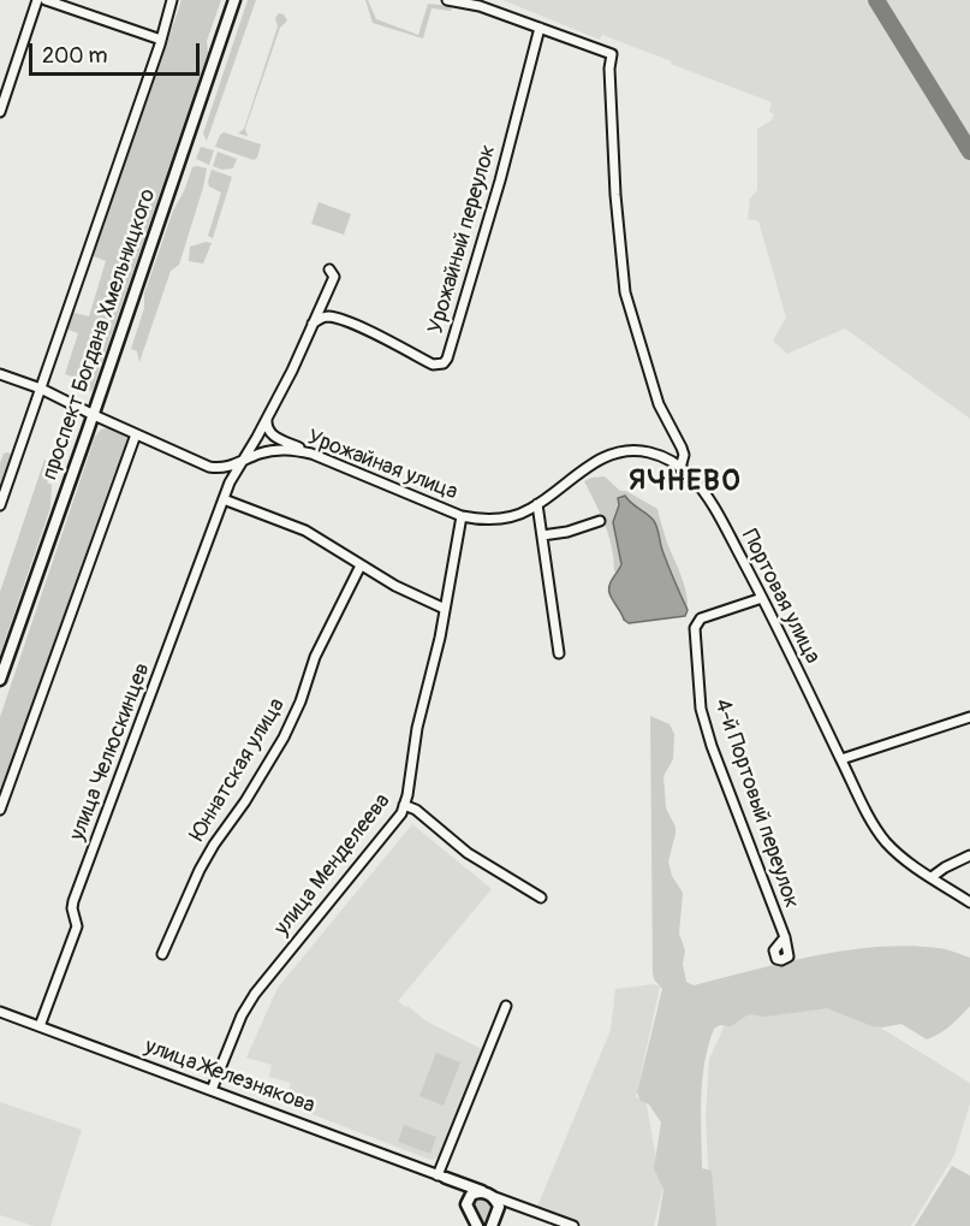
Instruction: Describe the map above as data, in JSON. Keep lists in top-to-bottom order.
{
  "streets": {
    "main road": ["проспект Богдана Хмельницкого", "улица Железнякова"],
    "street": [
      "Урожайный переулок",
      "Урожайная улица",
      "Портовая улица",
      "улица Челюскинцев",
      "Юннатская улица",
      "4-й Портовый переулок",
      "улица Менделеева"
    ]
  },
  "crossings": [
    ["проспект Богдана Хмельницкого", "Урожайная улица"],
    ["Урожайная улица", "Портовая улица"],
    ["Урожайная улица", "улица Челюскинцев"],
    ["Урожайная улица", "улица Менделеева"],
    ["Портовая улица", "4-й Портовый переулок"],
    ["улица Челюскинцев", "улица Железнякова"],
    ["улица Менделеева", "улица Железнякова"]
  ],
  "districts": ["ЯЧНЕВО"],
  "scale_bar": "200 m"
}
